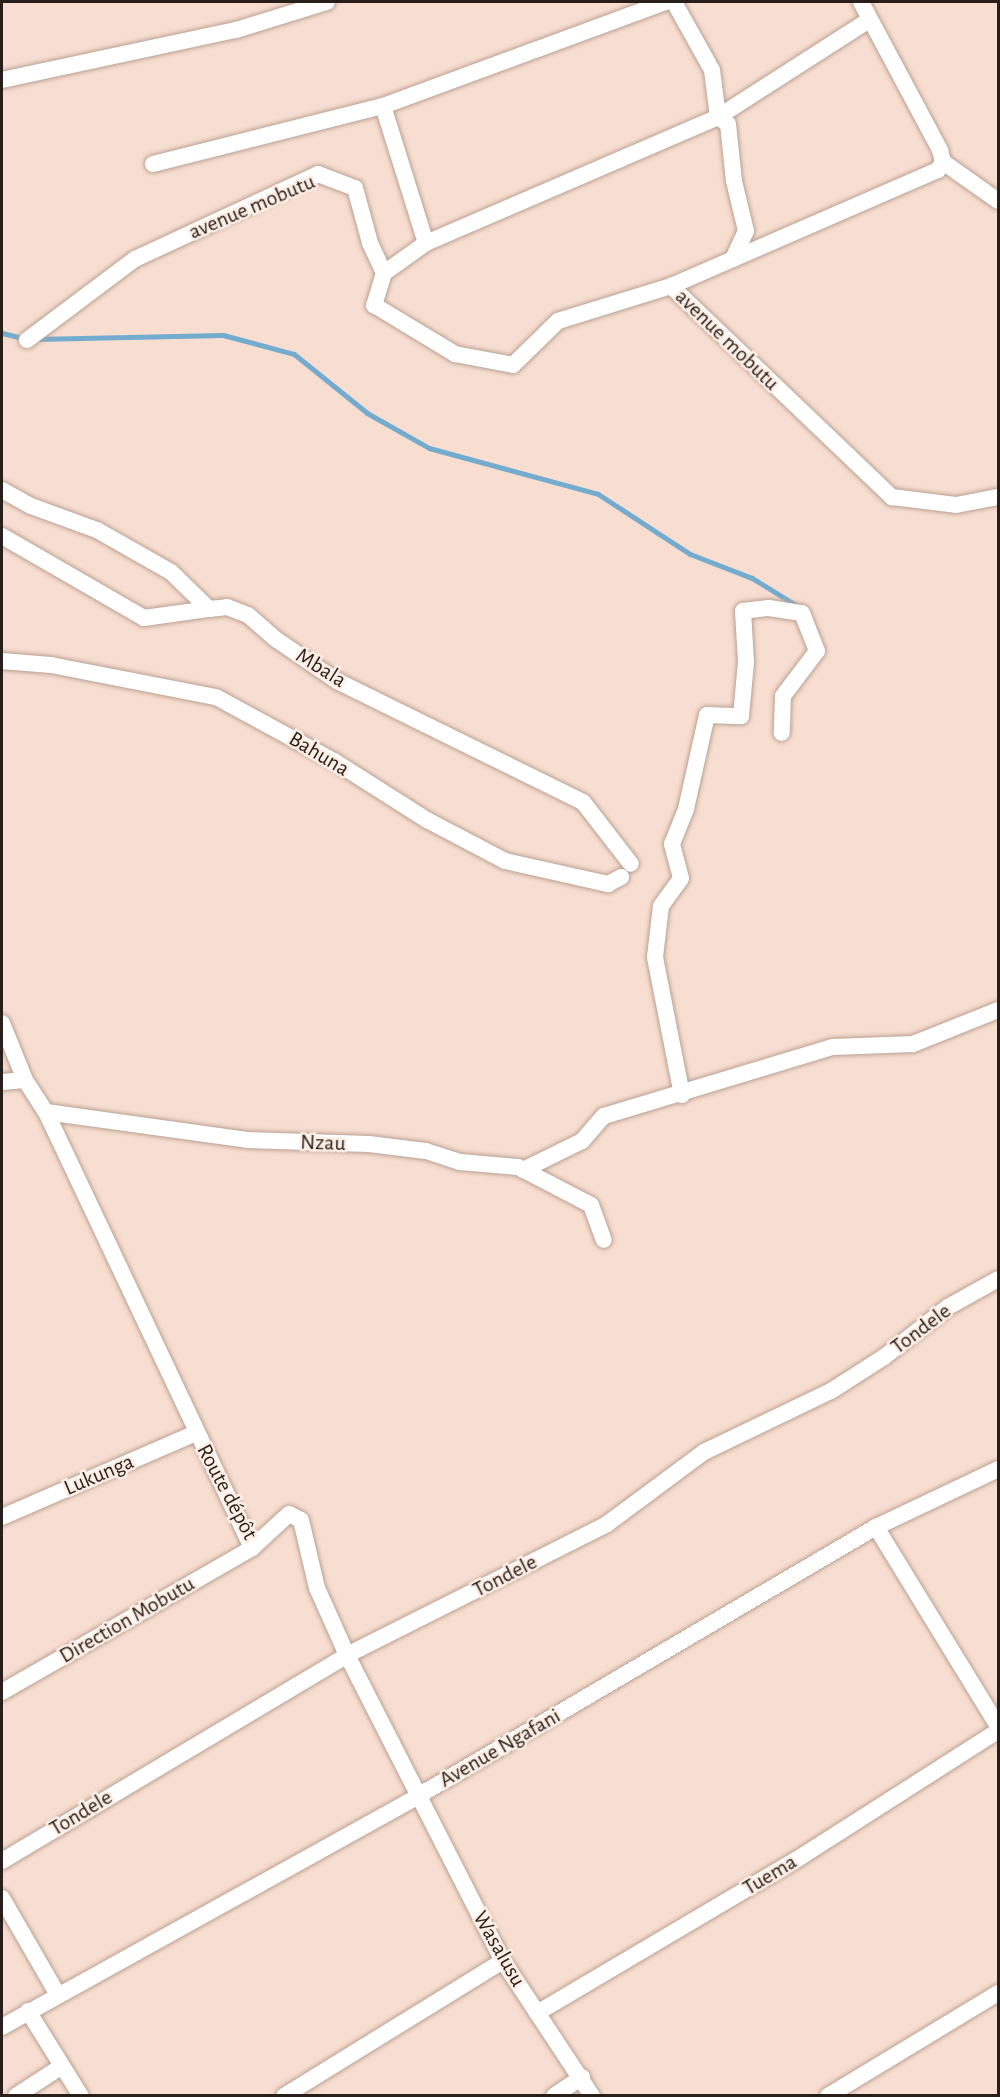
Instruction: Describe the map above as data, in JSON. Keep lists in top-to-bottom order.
{
  "streets": {
    "street": [
      "avenue mobutu",
      "Mbala",
      "Bahuna",
      "Nzau",
      "Tondele",
      "Lukunga",
      "Route dépôt",
      "Direction Mobutu",
      "Avenue Ngafani",
      "Tuema",
      "Wasalusu"
    ]
  },
  "crossings": [
    ["Nzau", "Route dépôt"],
    ["Tondele", "Route dépôt"],
    ["Lukunga", "Route dépôt"],
    ["Route dépôt", "Direction Mobutu"],
    ["Route dépôt", "Avenue Ngafani"],
    ["Route dépôt", "Wasalusu"],
    ["Avenue Ngafani", "Wasalusu"],
    ["Tuema", "Wasalusu"]
  ]
}
